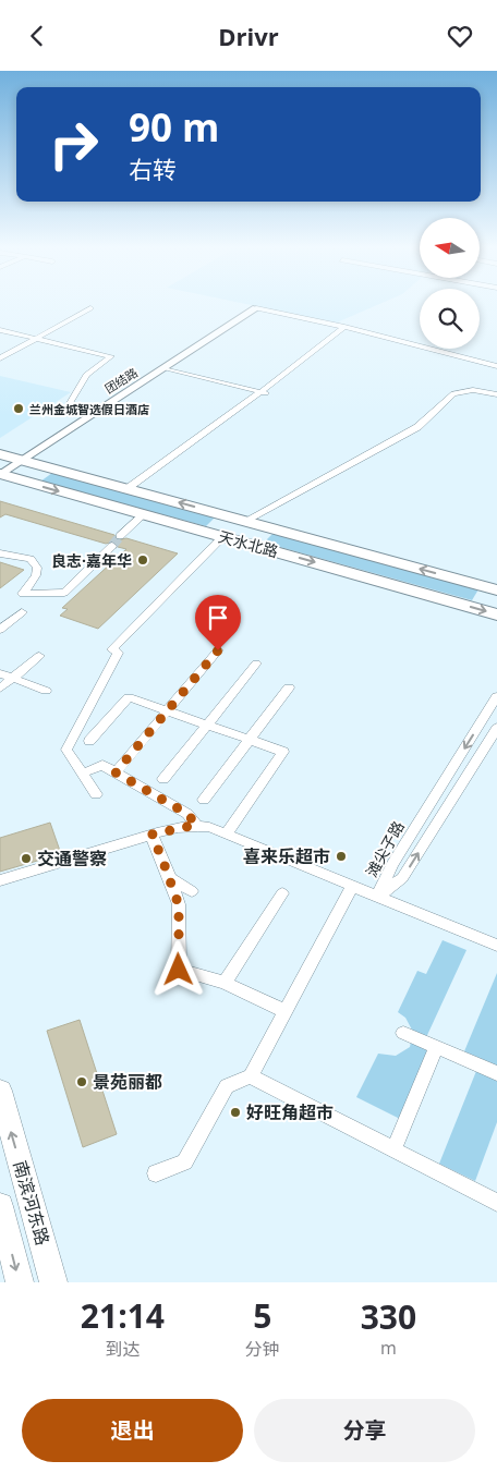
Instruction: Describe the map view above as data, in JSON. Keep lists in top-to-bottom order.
{
  "streets": {
    "main road": ["天水北路", "南滨河东路"],
    "street": ["团结路", "滩尖子路"]
  },
  "crossings": [
    ["团结路", "天水北路"]
  ],
  "places": [
    "兰州金城智选假日酒店",
    "良志·嘉年华",
    "喜来乐超市",
    "交通警察",
    "景苑丽都",
    "好旺角超市"
  ],
  "north": "left",
  "page": {
    "header": "Drivr",
    "turn": ["90 m", "右转"],
    "eta": [
      "21:14",
      "到达",
      "5",
      "分钟",
      "330",
      "m"
    ],
    "buttons": ["退出", "分享"]
  }
}
